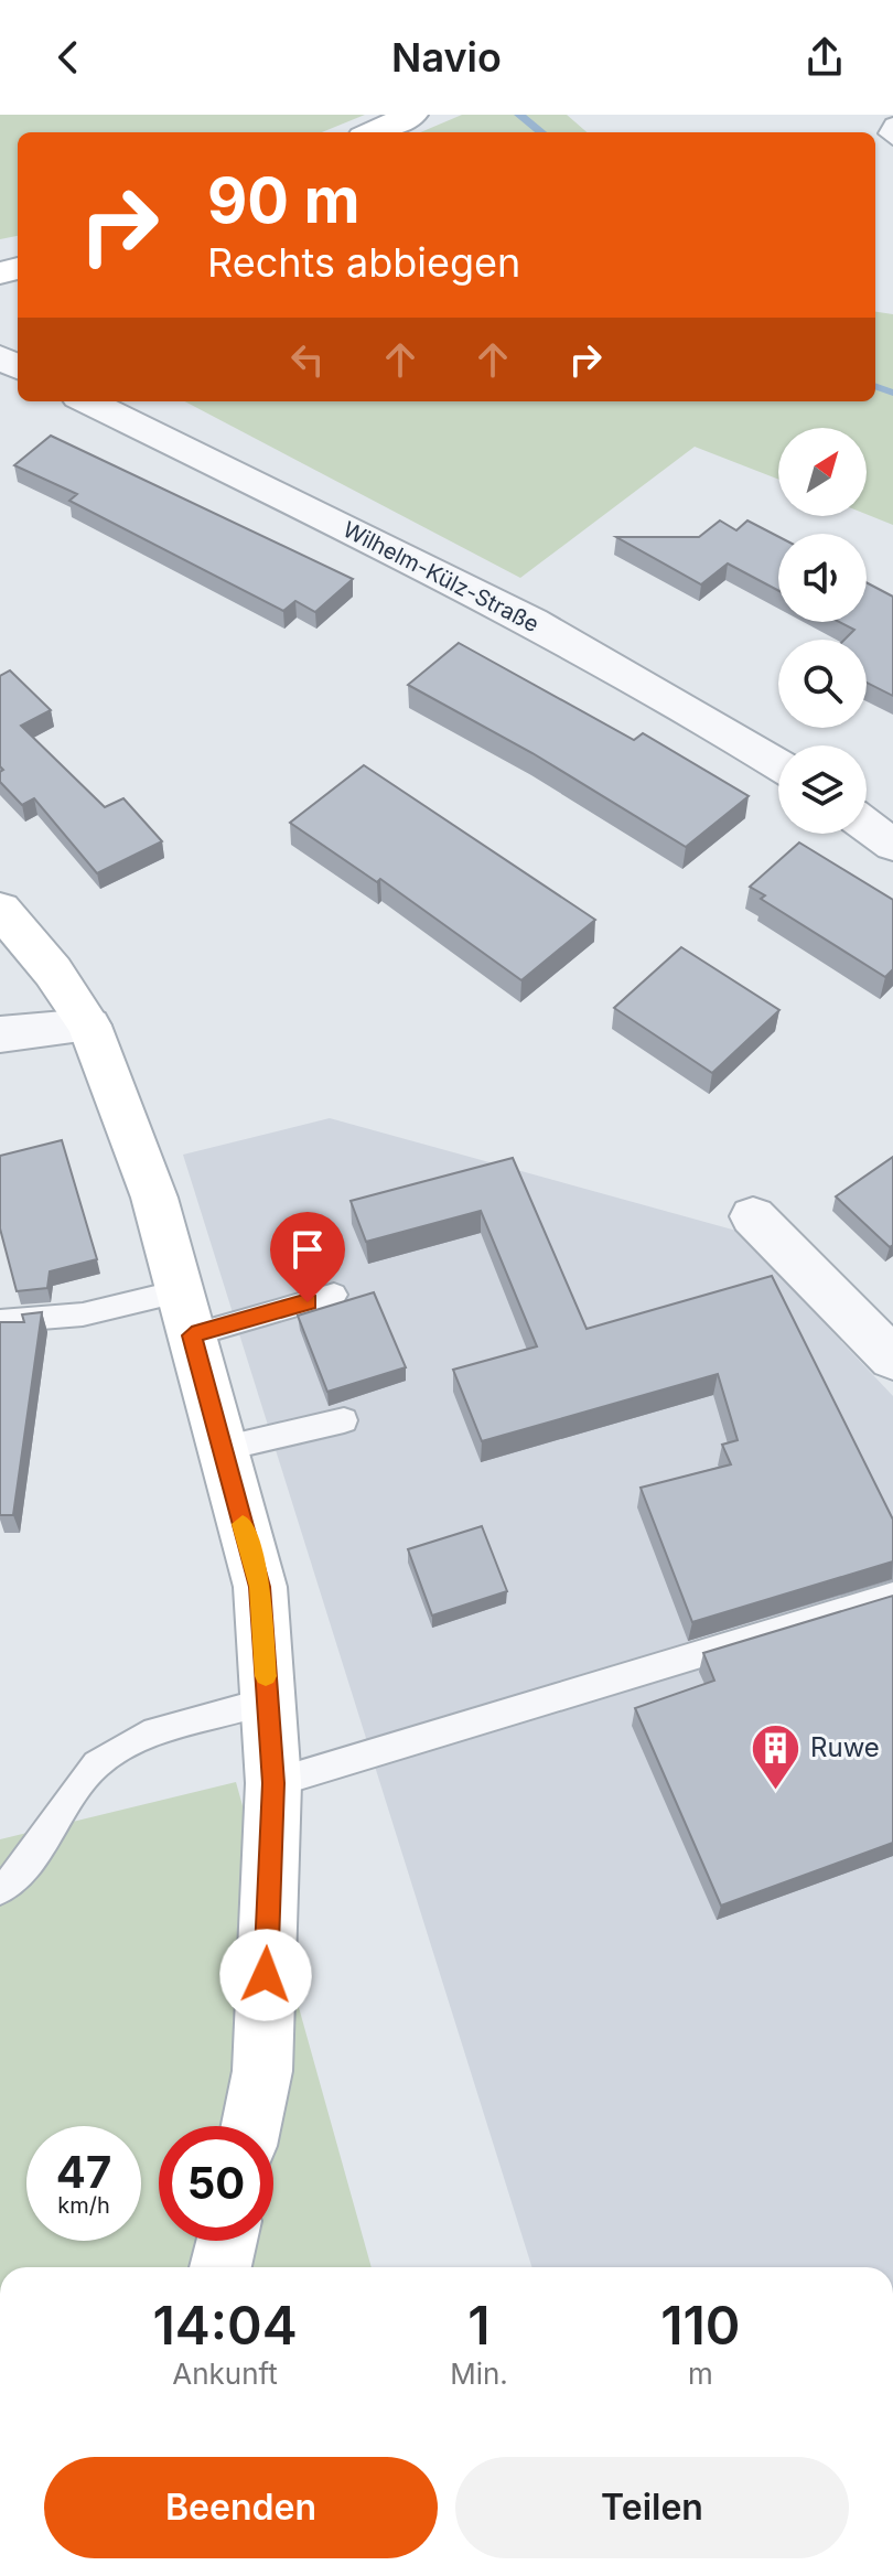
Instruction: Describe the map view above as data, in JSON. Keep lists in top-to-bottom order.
{
  "streets": {
    "street": ["Wilhelm-Külz-Straße"]
  },
  "places": {
    "building": ["Ruwe"]
  },
  "north": "top right",
  "page": {
    "header": "Navio",
    "turn": ["90 m", "Rechts abbiegen"],
    "speed": "47 km/h",
    "limit": "50",
    "eta": [
      "14:04",
      "Ankunft",
      "1",
      "Min.",
      "110",
      "m"
    ],
    "buttons": ["Beenden", "Teilen"]
  }
}
